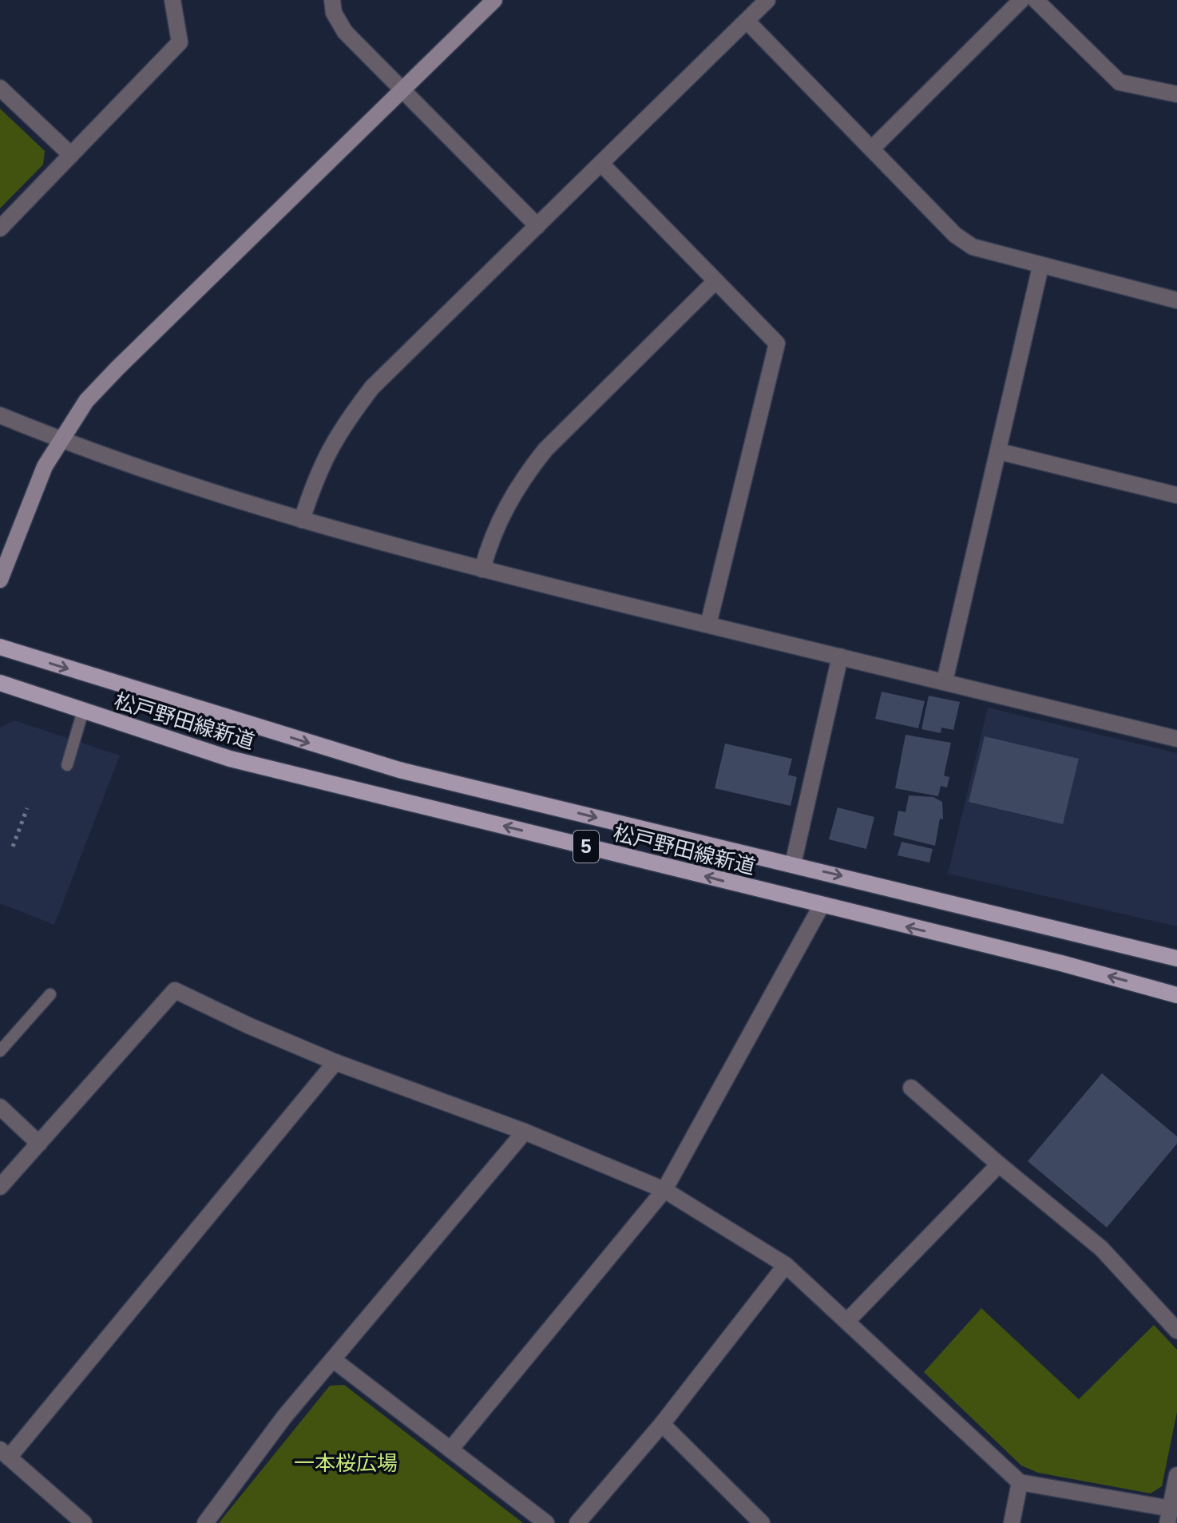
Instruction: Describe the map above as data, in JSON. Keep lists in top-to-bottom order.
{
  "streets": {
    "main road": ["松戸野田線新道", "5"]
  },
  "parks": ["一本桜広場"]
}
